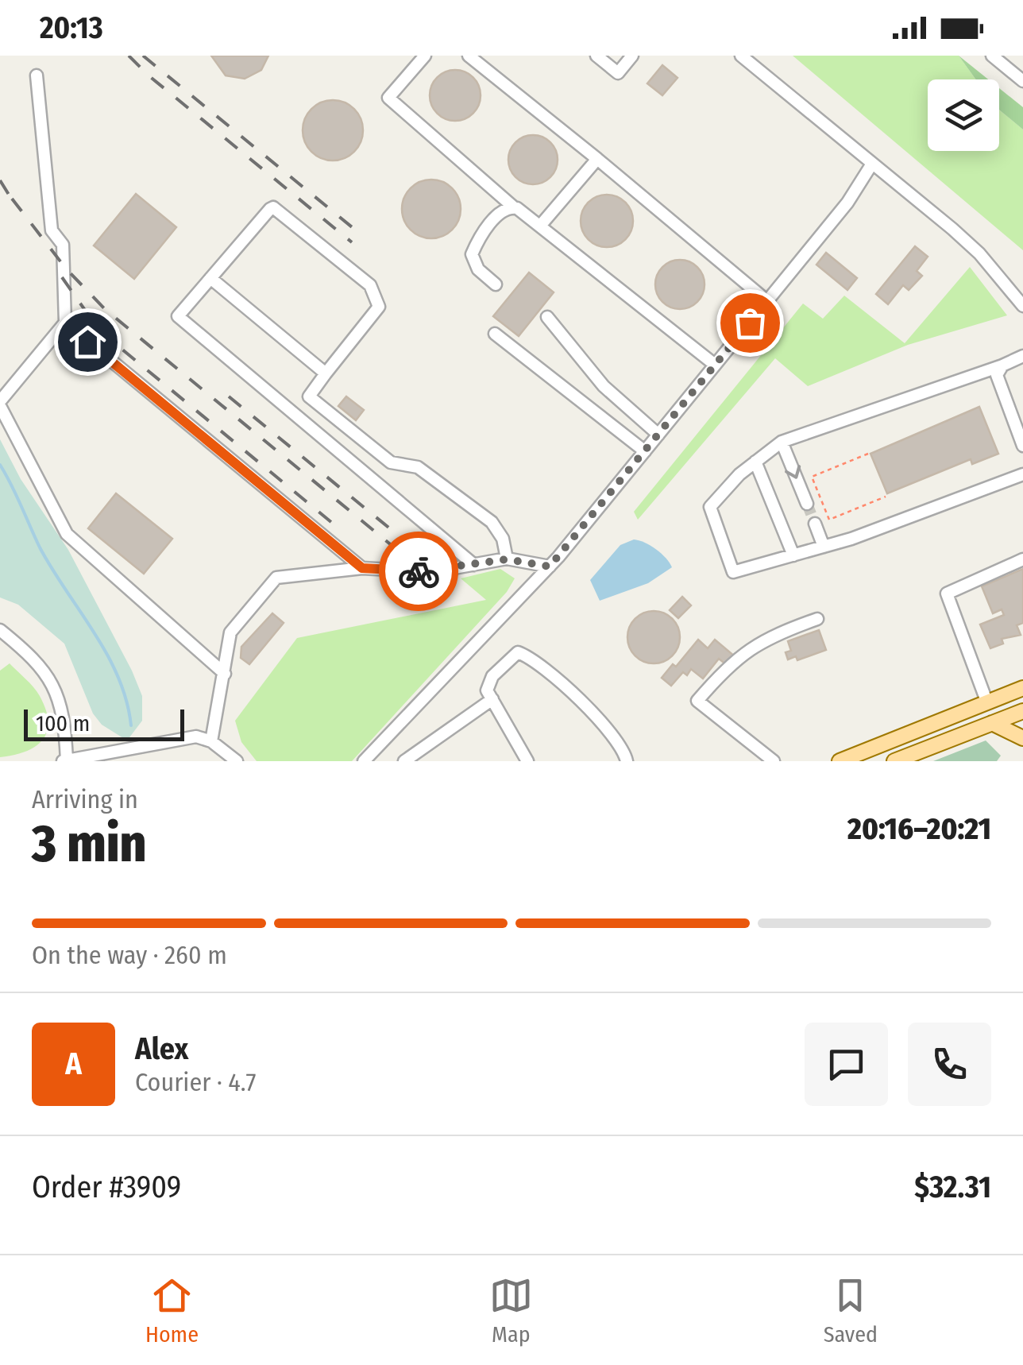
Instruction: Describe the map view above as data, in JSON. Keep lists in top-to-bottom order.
{
  "scale_bar": "100 m",
  "page": {
    "status": "20:13",
    "scale": "100 m",
    "heading": ["3 min", "Arriving in", "20:16–20:21"],
    "panel": [
      "Alex",
      "Courier · 4.7",
      "Order #3909",
      "$32.31"
    ],
    "bar": "On the way · 260 m",
    "round": "A",
    "tabs": ["Home", "Map", "Saved"]
  }
}
